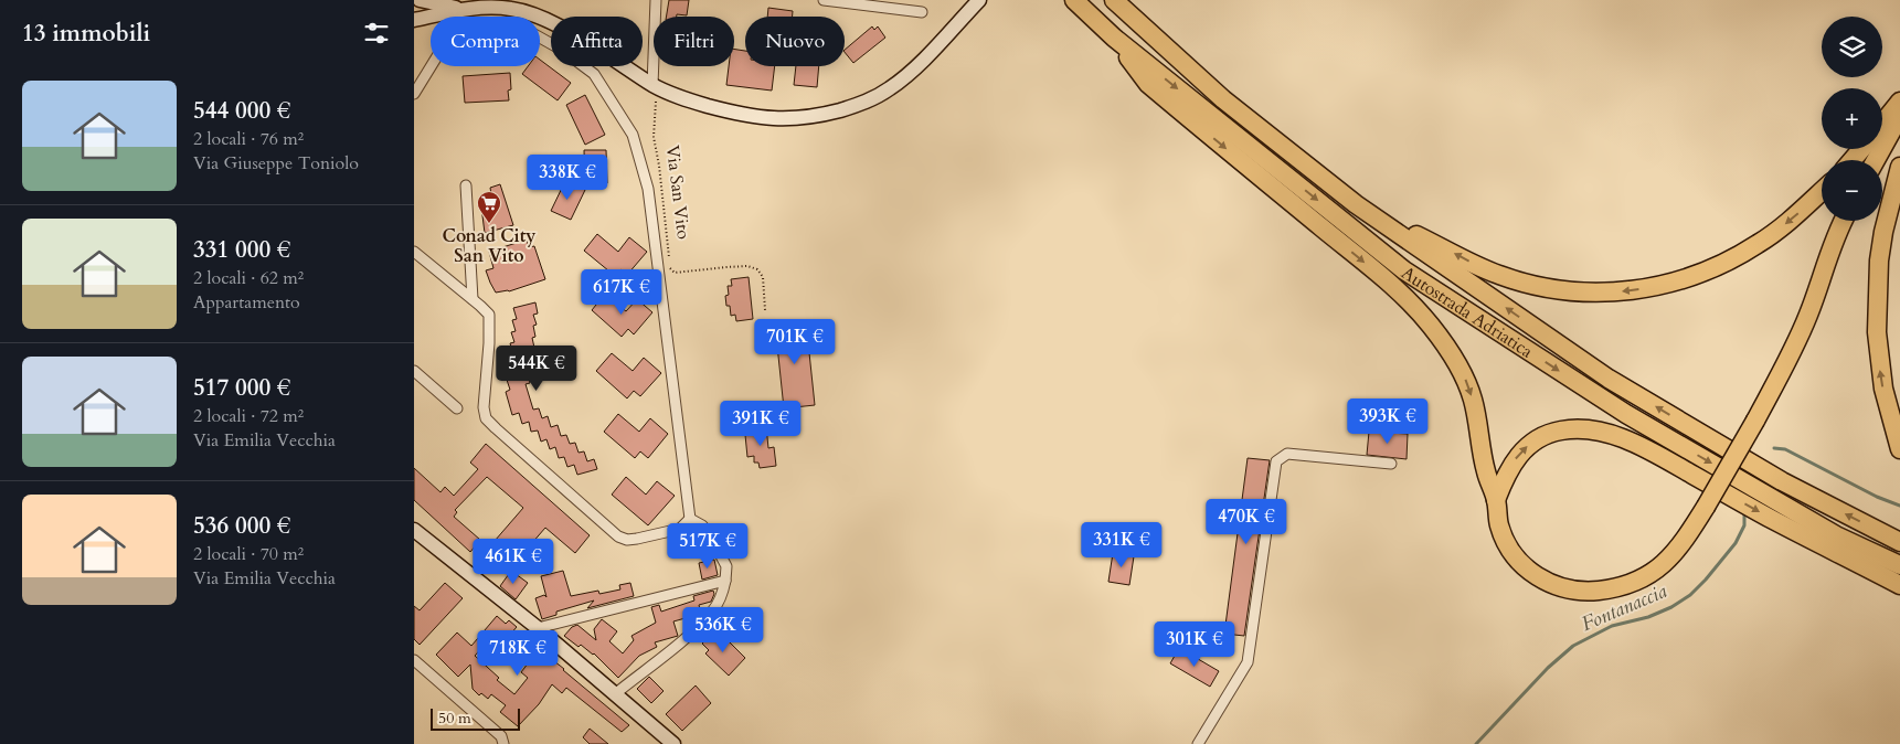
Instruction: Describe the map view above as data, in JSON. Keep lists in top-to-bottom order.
{
  "streets": {
    "highway": ["Autostrada Adriatica"],
    "path": ["Via San Vito"]
  },
  "water": ["Fontanaccia"],
  "places": {
    "supermarket": ["Conad City San Vito"]
  },
  "scale_bar": "50 m",
  "page": {
    "heading": "13 immobili",
    "map_buttons": ["+", "−"],
    "chip": [
      "Compra",
      "Affitta",
      "Filtri",
      "Nuovo"
    ],
    "list": [
      {
        "name": "544 000 €",
        "note": "2 locali · 76 m² · Via Giuseppe Toniolo"
      },
      {
        "name": "331 000 €",
        "note": "2 locali · 62 m² · Appartamento"
      },
      {
        "name": "517 000 €",
        "note": "2 locali · 72 m² · Via Emilia Vecchia"
      },
      {
        "name": "536 000 €",
        "note": "2 locali · 70 m² · Via Emilia Vecchia"
      }
    ],
    "price": [
      "338K €",
      "617K €",
      "701K €",
      "544K €",
      "393K €",
      "391K €",
      "470K €",
      "331K €",
      "517K €",
      "461K €",
      "536K €",
      "301K €",
      "718K €"
    ],
    "scale": "50 m"
  }
}
